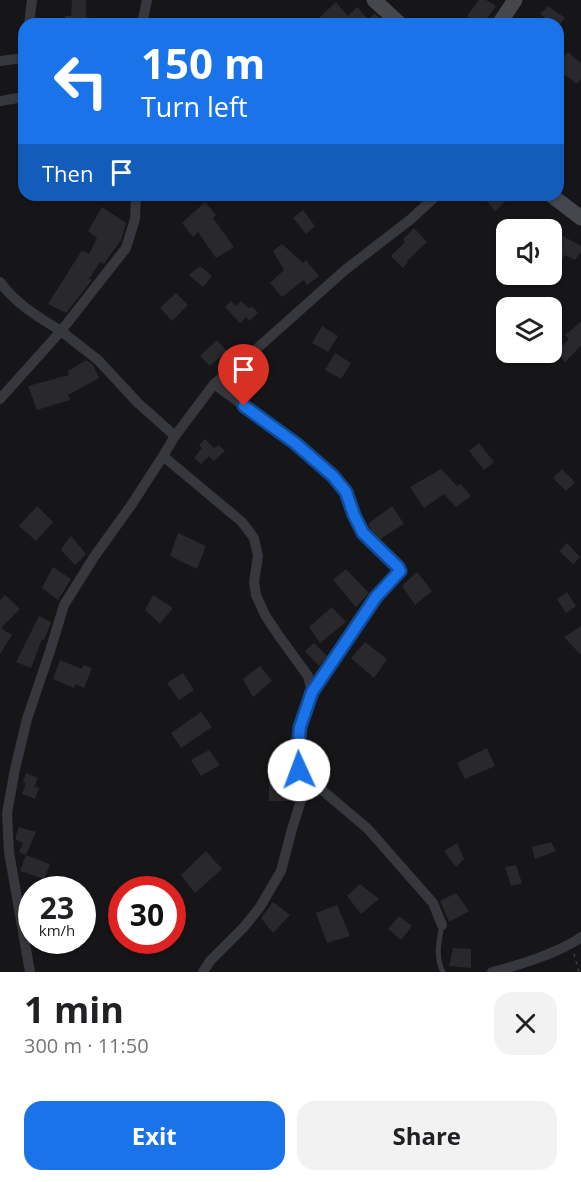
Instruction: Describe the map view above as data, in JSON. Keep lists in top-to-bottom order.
{
  "page": {
    "turn": ["150 m", "Turn left"],
    "then": "Then",
    "speed": "23 km/h",
    "limit": "30",
    "heading": ["1 min", "300 m · 11:50"],
    "buttons": ["Exit", "Share"]
  }
}
